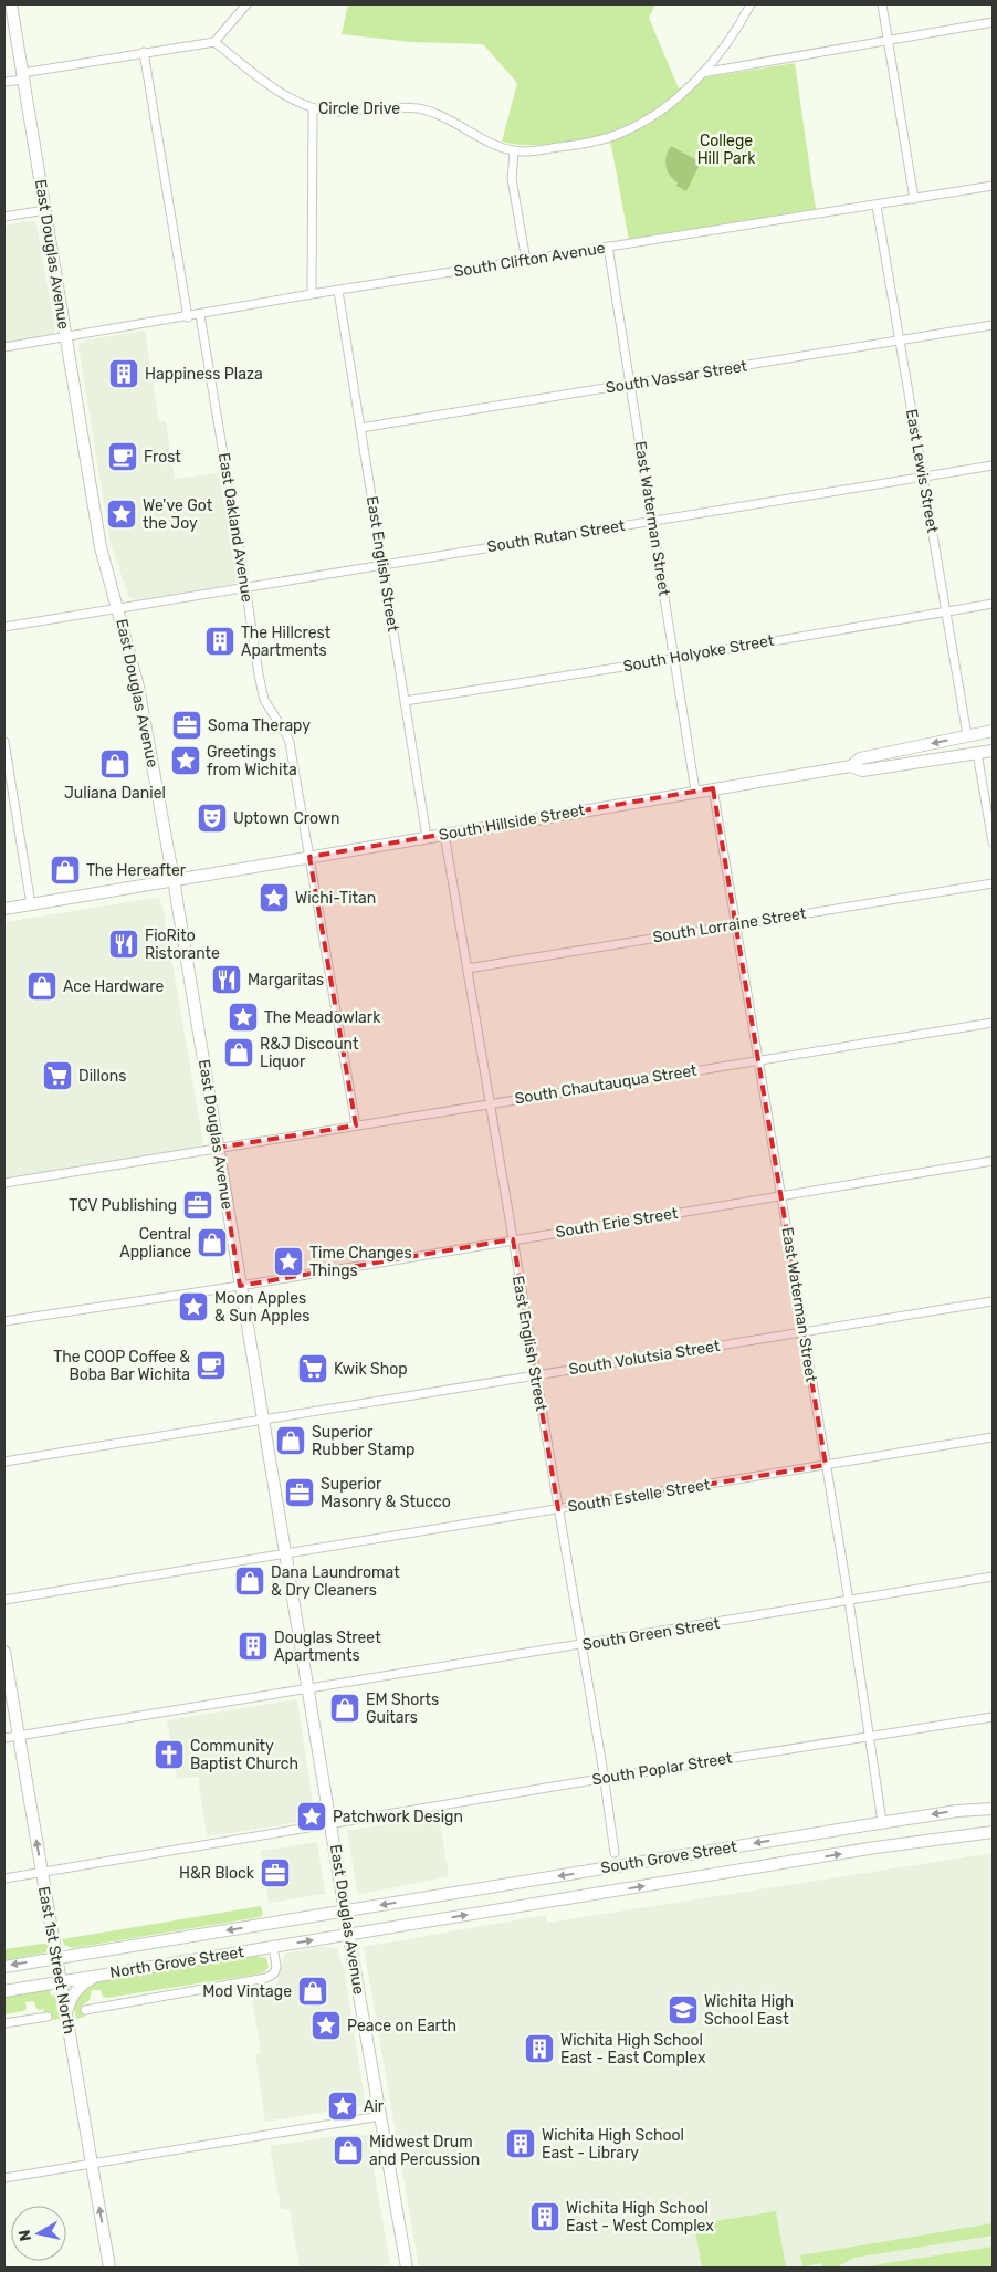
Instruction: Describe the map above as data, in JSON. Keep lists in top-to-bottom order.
{
  "streets": {
    "main road": [
      "East Douglas Avenue",
      "South Hillside Street",
      "South Grove Street",
      "East 1st Street North",
      "North Grove Street"
    ],
    "street": [
      "Circle Drive",
      "South Clifton Avenue",
      "South Vassar Street",
      "East Lewis Street",
      "East Waterman Street",
      "East Oakland Avenue",
      "South Rutan Street",
      "East English Street",
      "South Holyoke Street",
      "South Lorraine Street",
      "South Chautauqua Street",
      "South Erie Street",
      "South Volutsia Street",
      "South Estelle Street",
      "South Green Street",
      "South Poplar Street"
    ]
  },
  "crossings": [
    ["East Douglas Avenue", "South Clifton Avenue"],
    ["East Douglas Avenue", "South Rutan Street"],
    ["East Douglas Avenue", "South Hillside Street"],
    ["East Douglas Avenue", "South Chautauqua Street"],
    ["East Douglas Avenue", "South Erie Street"],
    ["East Douglas Avenue", "South Volutsia Street"],
    ["East Douglas Avenue", "South Estelle Street"],
    ["East Douglas Avenue", "South Green Street"],
    ["East Douglas Avenue", "South Poplar Street"],
    ["East Douglas Avenue", "South Grove Street"],
    ["East Douglas Avenue", "North Grove Street"],
    ["South Clifton Avenue", "East Lewis Street"],
    ["South Clifton Avenue", "East Waterman Street"],
    ["South Clifton Avenue", "East Oakland Avenue"],
    ["South Clifton Avenue", "East English Street"],
    ["South Vassar Street", "East Lewis Street"],
    ["South Vassar Street", "East Waterman Street"],
    ["South Vassar Street", "East English Street"],
    ["East Lewis Street", "South Rutan Street"],
    ["East Lewis Street", "South Holyoke Street"],
    ["East Lewis Street", "South Hillside Street"],
    ["East Waterman Street", "South Rutan Street"],
    ["East Waterman Street", "South Holyoke Street"],
    ["East Waterman Street", "South Hillside Street"],
    ["East Waterman Street", "South Lorraine Street"],
    ["East Waterman Street", "South Chautauqua Street"],
    ["East Waterman Street", "South Erie Street"],
    ["East Waterman Street", "South Volutsia Street"],
    ["East Waterman Street", "South Estelle Street"],
    ["East Waterman Street", "South Green Street"],
    ["East Waterman Street", "South Poplar Street"],
    ["East Waterman Street", "South Grove Street"],
    ["East Oakland Avenue", "South Rutan Street"],
    ["East Oakland Avenue", "South Hillside Street"],
    ["East Oakland Avenue", "South Chautauqua Street"],
    ["South Rutan Street", "East English Street"],
    ["East English Street", "South Holyoke Street"],
    ["East English Street", "South Hillside Street"],
    ["East English Street", "South Lorraine Street"],
    ["East English Street", "South Chautauqua Street"],
    ["East English Street", "South Erie Street"],
    ["East English Street", "South Volutsia Street"],
    ["East English Street", "South Estelle Street"],
    ["East English Street", "South Green Street"],
    ["East English Street", "South Poplar Street"],
    ["South Green Street", "East 1st Street North"],
    ["South Poplar Street", "East 1st Street North"],
    ["South Grove Street", "North Grove Street"],
    ["East 1st Street North", "North Grove Street"]
  ],
  "one_way": ["East 1st Street North"],
  "parks": ["College Hill Park"],
  "places": {
    "building": [
      "Happiness Plaza",
      "The Hillcrest Apartments",
      "Douglas Street Apartments",
      "Wichita High School East - East Complex",
      "Wichita High School East - Library",
      "Wichita High School East - West Complex"
    ],
    "cafe": ["Frost", "The COOP Coffee & Boba Bar Wichita"],
    "place": [
      "We've Got the Joy",
      "Greetings from Wichita",
      "Wichi-Titan",
      "The Meadowlark",
      "Time Changes Things",
      "Moon Apples & Sun Apples",
      "Patchwork Design",
      "Peace on Earth",
      "Air"
    ],
    "office": [
      "Soma Therapy",
      "TCV Publishing",
      "Superior Masonry & Stucco",
      "H&R Block"
    ],
    "shop": [
      "Juliana Daniel",
      "The Hereafter",
      "Ace Hardware",
      "R&J Discount Liquor",
      "Central Appliance",
      "Superior Rubber Stamp",
      "Dana Laundromat & Dry Cleaners",
      "EM Shorts Guitars",
      "Mod Vintage",
      "Midwest Drum and Percussion"
    ],
    "theatre": ["Uptown Crown"],
    "restaurant": ["FioRito Ristorante", "Margaritas"],
    "supermarket": ["Dillons", "Kwik Shop"],
    "church": ["Community Baptist Church"],
    "school or university": ["Wichita High School East"]
  },
  "north": "left"
}
